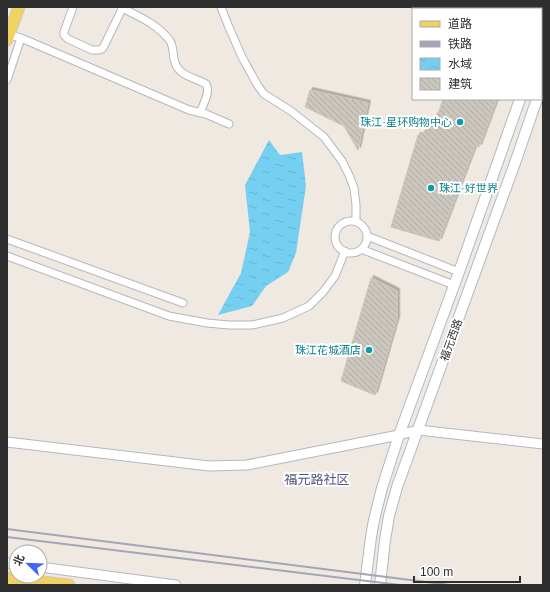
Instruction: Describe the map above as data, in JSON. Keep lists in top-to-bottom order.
{
  "streets": {
    "main road": ["福元西路"]
  },
  "districts": ["福元路社区"],
  "places": ["珠江·星环购物中心", "珠江·好世界", "珠江花城酒店"],
  "legend": [
    "道路",
    "铁路",
    "水域",
    "建筑"
  ],
  "scale_bar": "100 m",
  "north": "top left"
}
